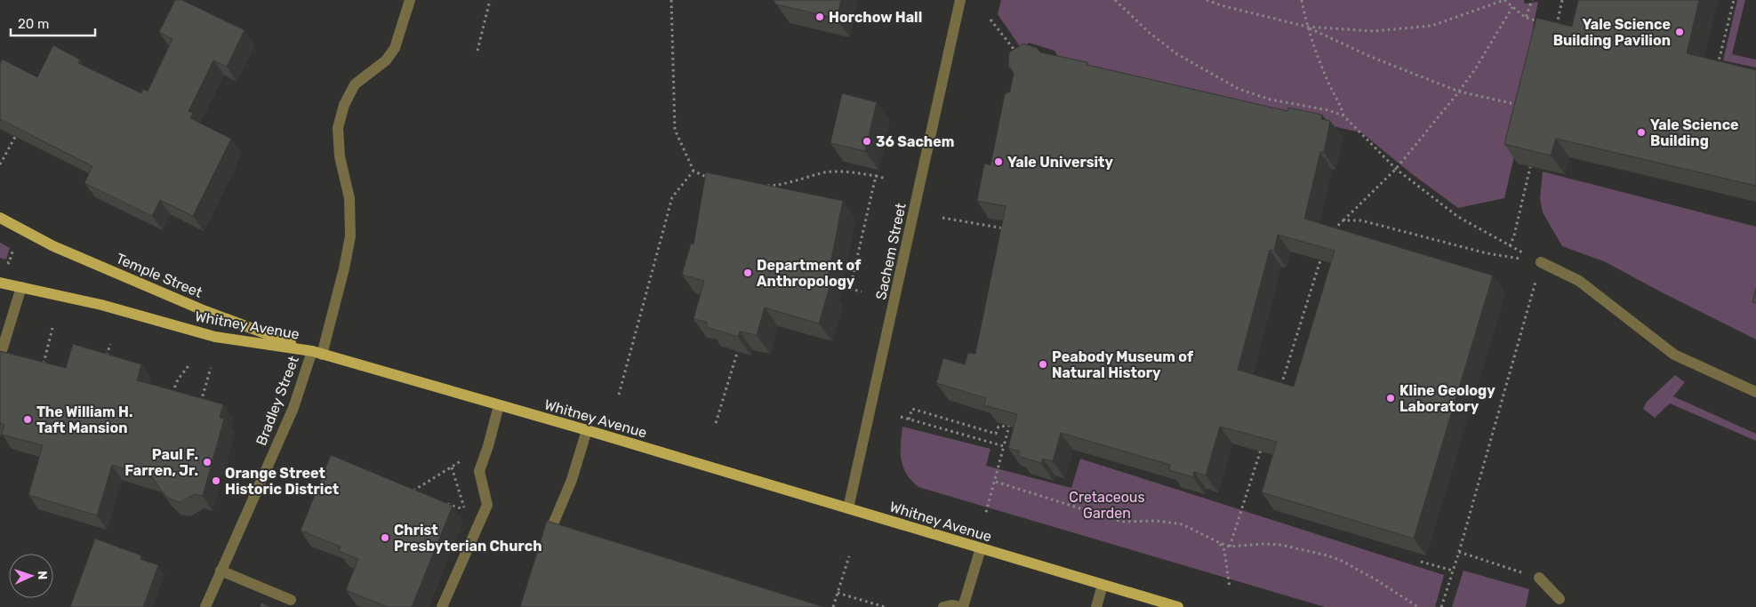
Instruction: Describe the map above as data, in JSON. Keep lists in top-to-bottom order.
{
  "streets": {
    "main road": ["Temple Street", "Whitney Avenue"],
    "street": ["Sachem Street", "Bradley Street"]
  },
  "crossings": [
    ["Sachem Street", "Whitney Avenue"],
    ["Temple Street", "Whitney Avenue"],
    ["Temple Street", "Bradley Street"],
    ["Whitney Avenue", "Bradley Street"]
  ],
  "parks": ["Cretaceous Garden"],
  "places": [
    "Horchow Hall",
    "Yale Science Building Pavilion",
    "Yale Science Building",
    "36 Sachem",
    "Yale University",
    "Department of Anthropology",
    "Peabody Museum of Natural History",
    "Kline Geology Laboratory",
    "The William H. Taft Mansion",
    "Paul F. Farren, Jr.",
    "Orange Street Historic District",
    "Christ Presbyterian Church"
  ],
  "scale_bar": "20 m",
  "north": "right"
}
